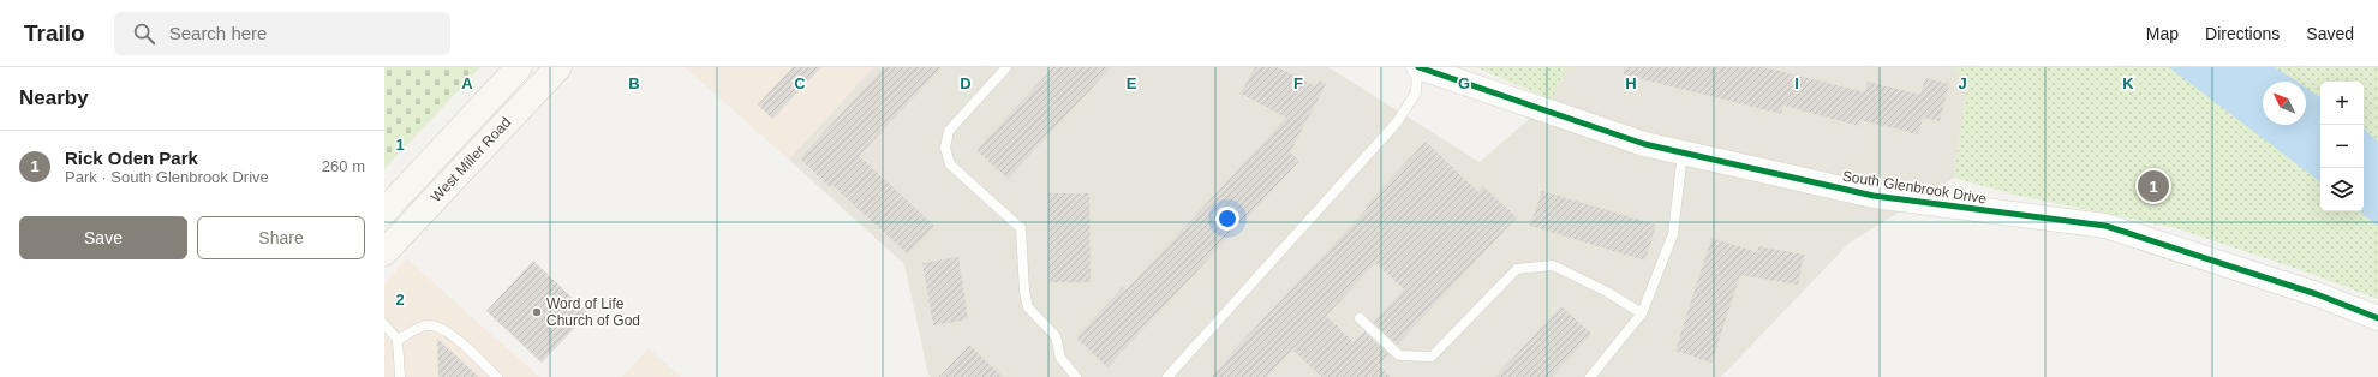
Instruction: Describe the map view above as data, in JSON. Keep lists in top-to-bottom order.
{
  "streets": {
    "main road": ["West Miller Road"],
    "street": ["South Glenbrook Drive"]
  },
  "places": ["Word of Life Church of God"],
  "north": "top left",
  "page": {
    "header": "Trailo",
    "search": "Search here",
    "nav": ["Map", "Directions", "Saved"],
    "heading": "Nearby",
    "map_buttons": ["+", "−"],
    "list": [
      {
        "mark": "1",
        "name": "Rick Oden Park",
        "note": "Park · South Glenbrook Drive",
        "value": "260 m"
      }
    ],
    "pins": "1",
    "buttons": ["Save", "Share"]
  },
  "grid": {
    "columns": [
      "A",
      "B",
      "C",
      "D",
      "E",
      "F",
      "G",
      "H",
      "I",
      "J",
      "K"
    ],
    "rows": ["1", "2"]
  }
}
